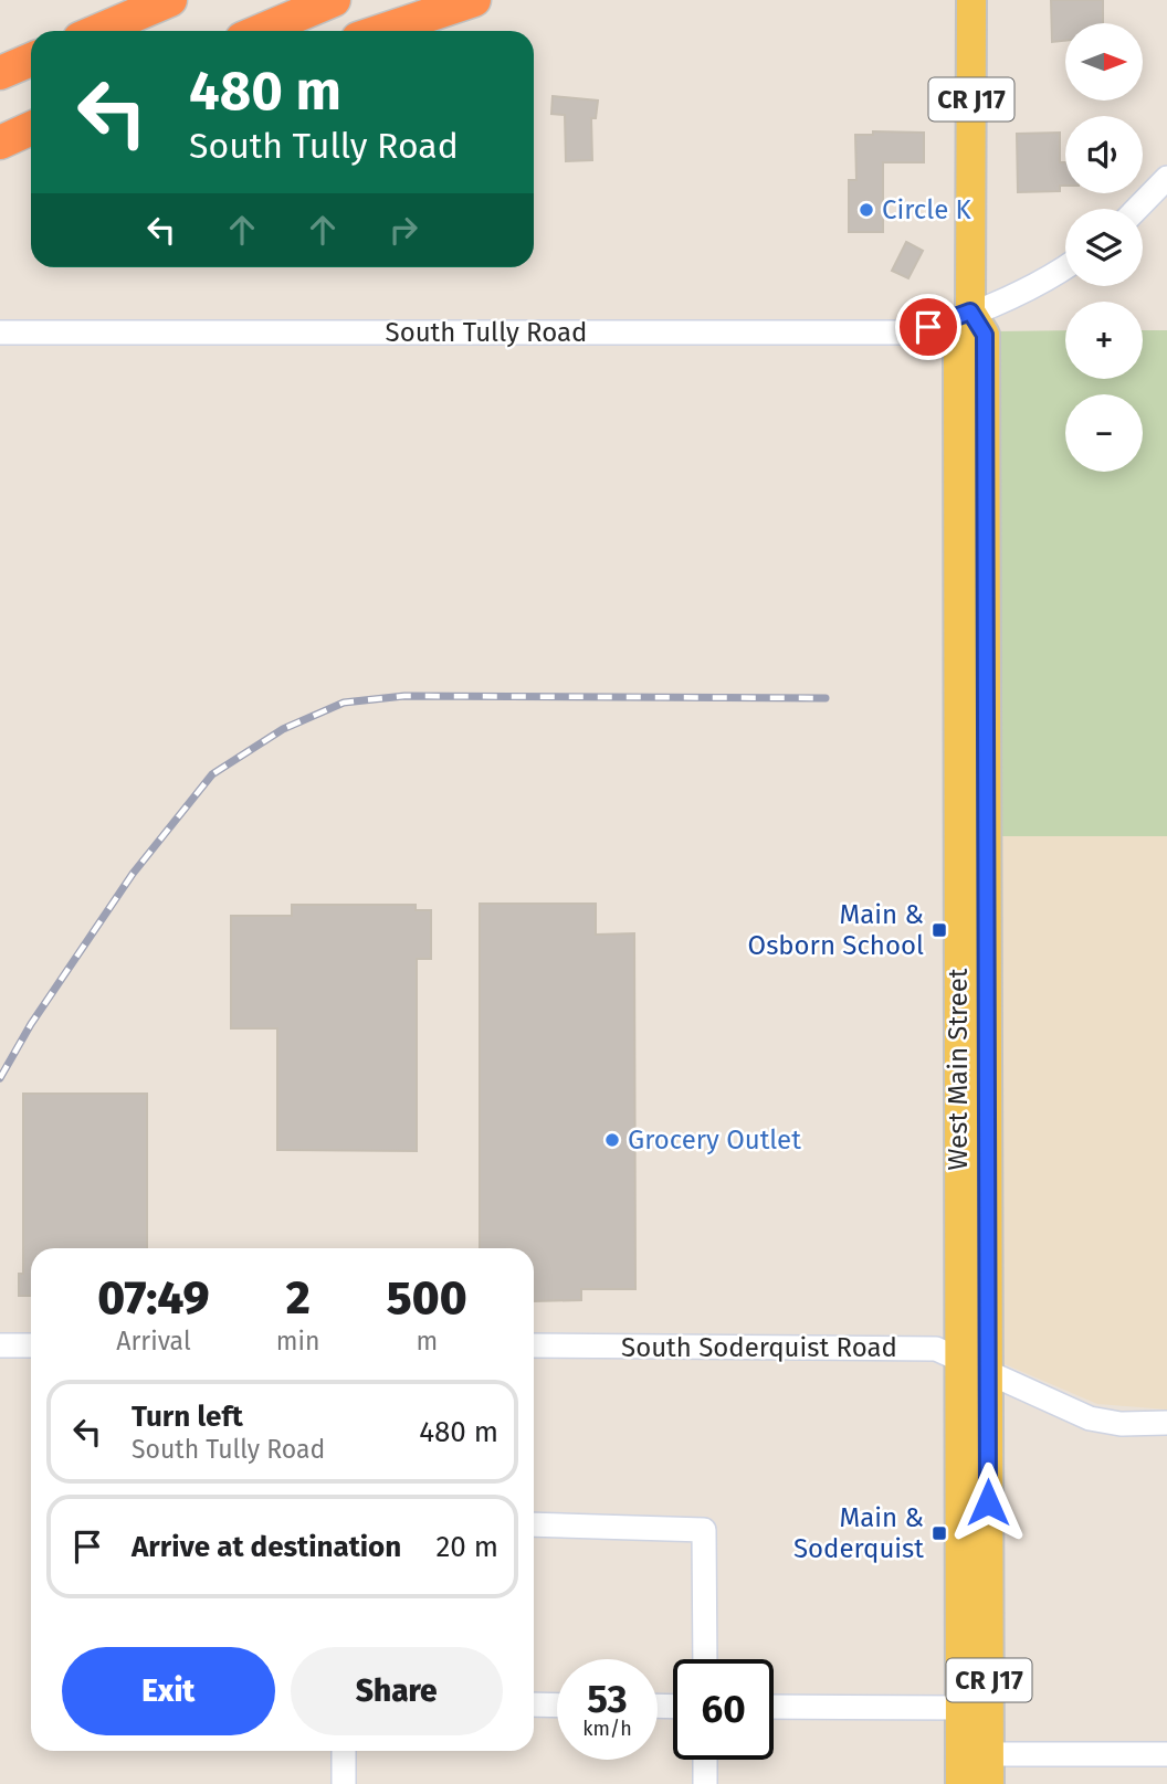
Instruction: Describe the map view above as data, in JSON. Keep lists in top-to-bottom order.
{
  "streets": {
    "main road": ["CR J17", "West Main Street"],
    "street": ["South Tully Road", "South Soderquist Road"]
  },
  "crossings": [
    ["South Tully Road", "West Main Street"],
    ["West Main Street", "South Soderquist Road"]
  ],
  "places": {
    "other": ["Circle K", "Grocery Outlet"],
    "transit": ["Main & Osborn School", "Main & Soderquist"]
  },
  "north": "right",
  "page": {
    "map_buttons": ["+", "−"],
    "turn": ["480 m", "South Tully Road"],
    "eta": [
      "07:49",
      "Arrival",
      "2",
      "min",
      "500",
      "m"
    ],
    "list": [
      {
        "name": "Turn left",
        "note": "South Tully Road",
        "value": "480 m"
      },
      {
        "name": "Arrive at destination",
        "value": "20 m"
      }
    ],
    "buttons": ["Exit", "Share"],
    "speed": "53 km/h",
    "limit": "60"
  }
}
